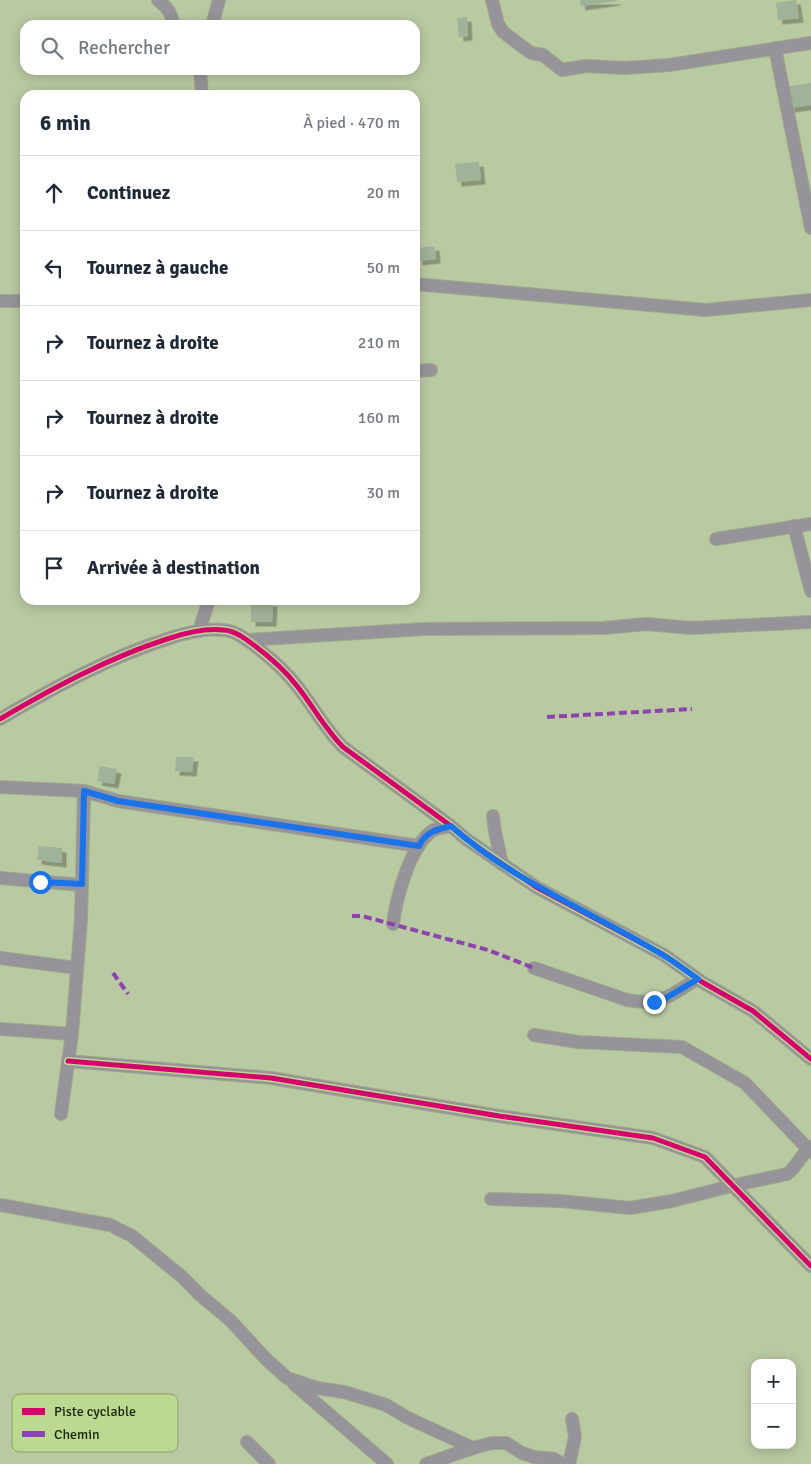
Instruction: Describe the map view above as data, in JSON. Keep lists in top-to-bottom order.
{
  "legend": ["Piste cyclable", "Chemin"],
  "page": {
    "search": "Rechercher",
    "heading": ["6 min", "À pied · 470 m"],
    "list": [
      ["Continuez", "20 m"],
      ["Tournez à gauche", "50 m"],
      ["Tournez à droite", "210 m"],
      ["Tournez à droite", "160 m"],
      ["Tournez à droite", "30 m"],
      "Arrivée à destination"
    ],
    "map_buttons": ["+", "−"]
  }
}
